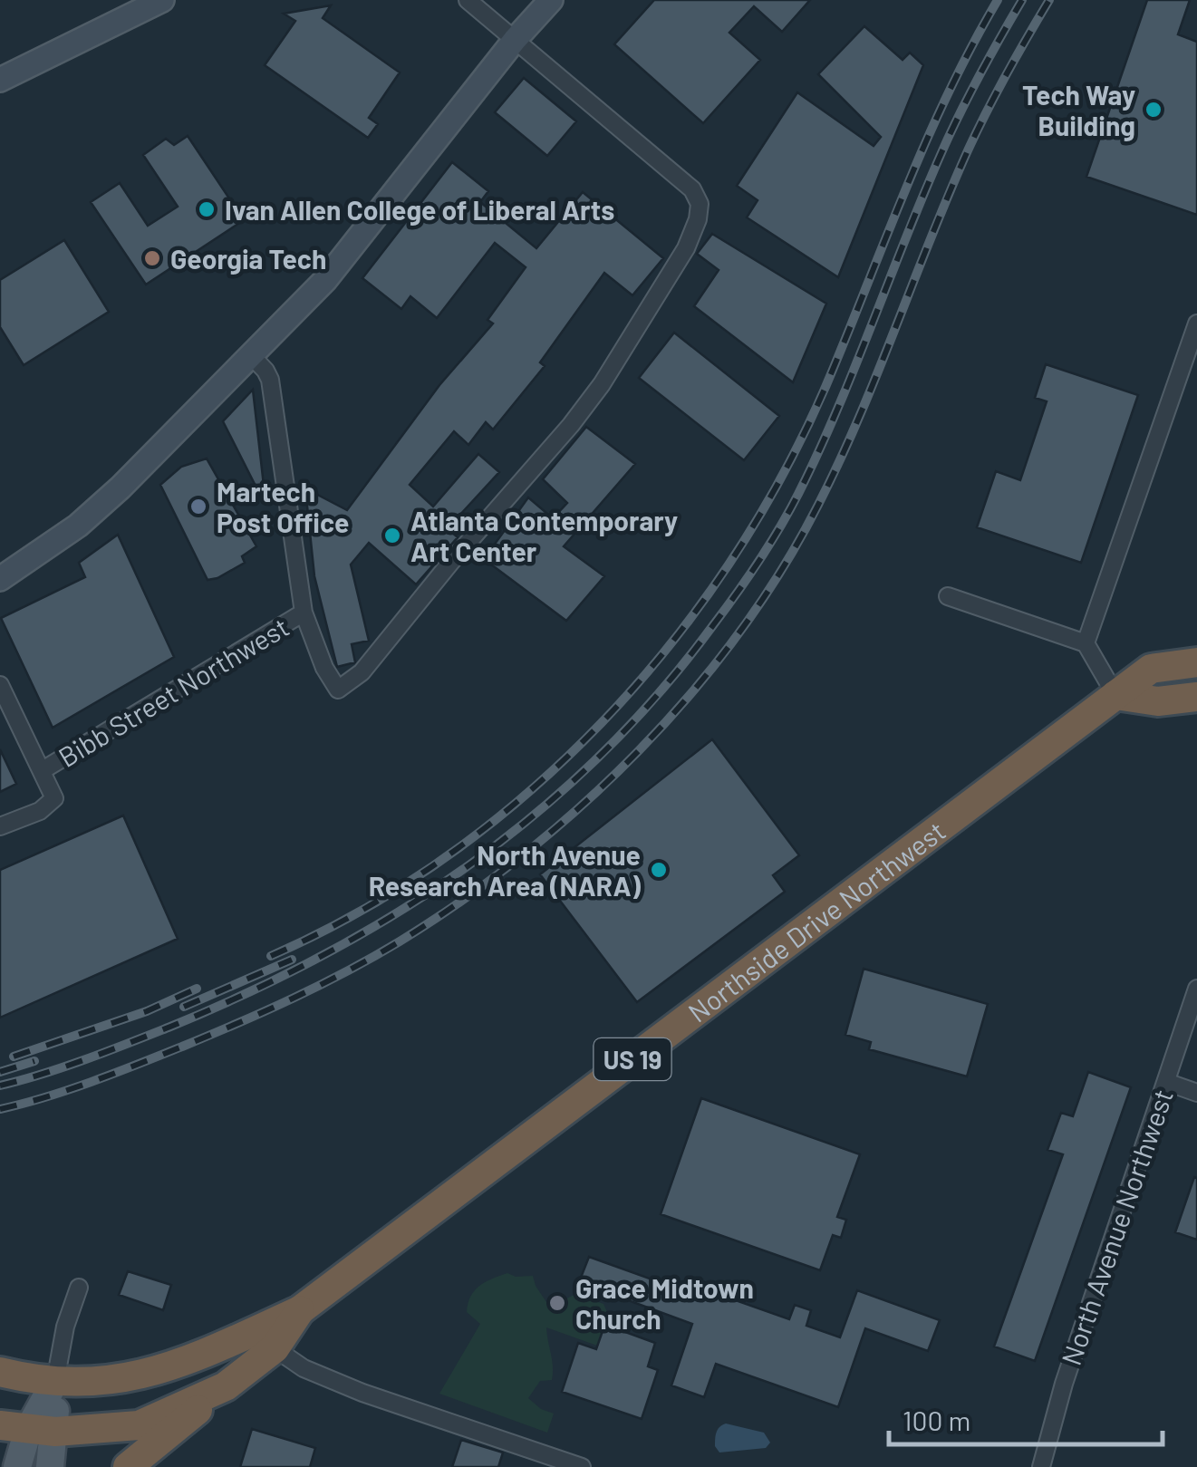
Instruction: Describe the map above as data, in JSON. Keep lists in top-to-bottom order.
{
  "streets": {
    "highway": ["Northside Drive Northwest", "US 19"],
    "street": ["Bibb Street Northwest", "North Avenue Northwest"]
  },
  "places": [
    "Tech Way Building",
    "Ivan Allen College of Liberal Arts",
    "Georgia Tech",
    "Martech Post Office",
    "Atlanta Contemporary Art Center",
    "North Avenue Research Area (NARA)",
    "Grace Midtown Church"
  ],
  "scale_bar": "100 m"
}
